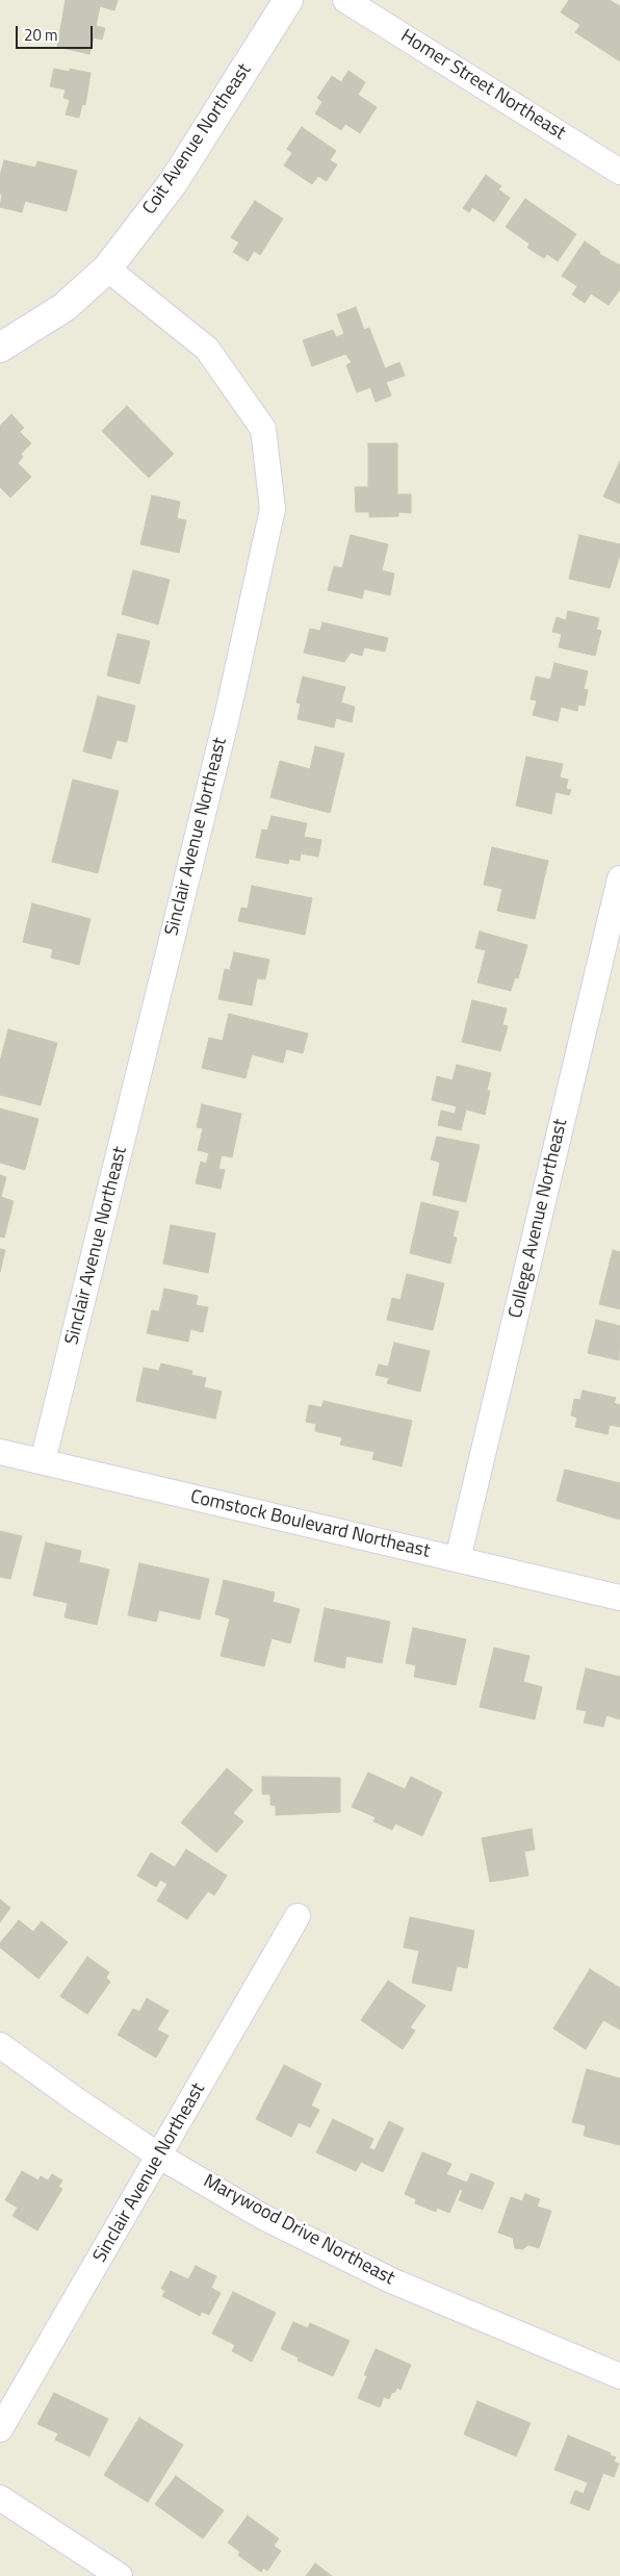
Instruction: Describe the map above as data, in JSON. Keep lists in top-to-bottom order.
{
  "streets": {
    "street": [
      "Homer Street Northeast",
      "Coit Avenue Northeast",
      "Sinclair Avenue Northeast",
      "College Avenue Northeast",
      "Comstock Boulevard Northeast",
      "Marywood Drive Northeast"
    ]
  },
  "crossings": [
    ["Coit Avenue Northeast", "Sinclair Avenue Northeast"],
    ["Sinclair Avenue Northeast", "Comstock Boulevard Northeast"],
    ["Sinclair Avenue Northeast", "Marywood Drive Northeast"],
    ["College Avenue Northeast", "Comstock Boulevard Northeast"]
  ],
  "scale_bar": "20 m"
}
